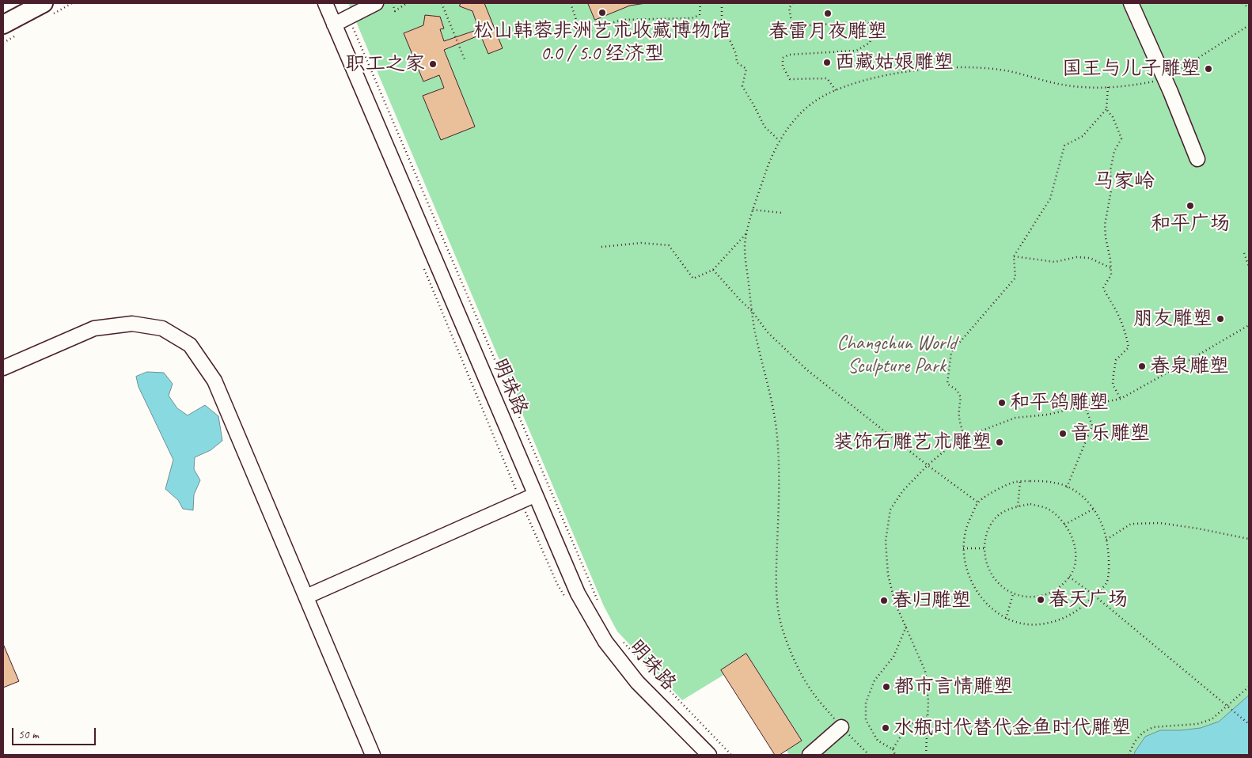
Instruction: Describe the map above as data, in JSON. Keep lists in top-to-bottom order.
{
  "streets": {
    "street": ["明珠路"]
  },
  "districts": ["马家岭"],
  "parks": ["Changchun World Sculpture Park"],
  "places": [
    "松山韩蓉非洲艺术收藏博物馆 0.0 / 5.0 经济型",
    "春雷月夜雕塑",
    "西藏姑娘雕塑",
    "职工之家",
    "国王与儿子雕塑",
    "和平广场",
    "朋友雕塑",
    "春泉雕塑",
    "和平鸽雕塑",
    "音乐雕塑",
    "装饰石雕艺术雕塑",
    "春天广场",
    "春归雕塑",
    "都市言情雕塑",
    "水瓶时代替代金鱼时代雕塑"
  ],
  "scale_bar": "50 m"
}
